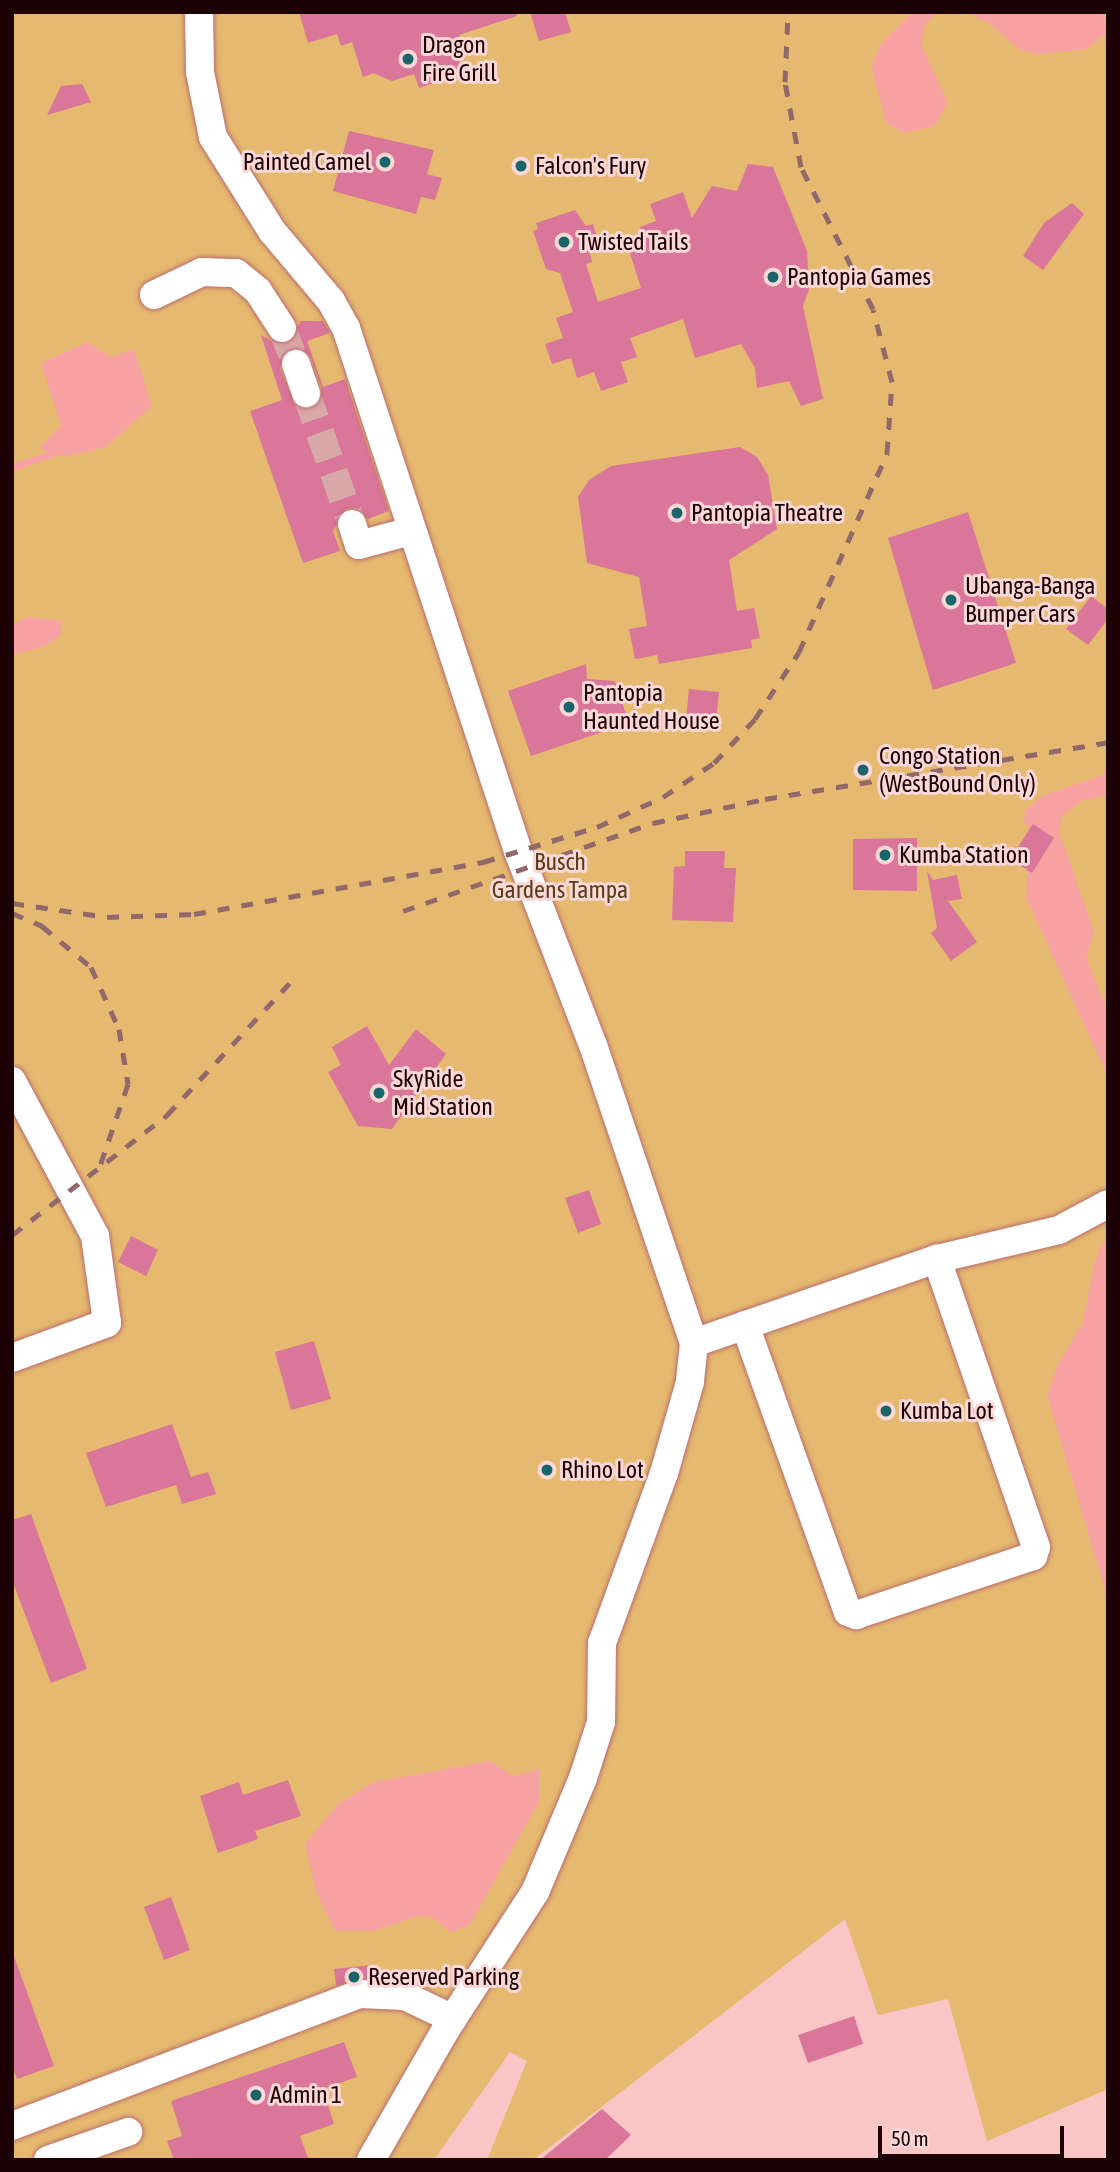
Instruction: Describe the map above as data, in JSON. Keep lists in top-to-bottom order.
{
  "parks": ["Busch Gardens Tampa"],
  "places": [
    "Dragon Fire Grill",
    "Painted Camel",
    "Falcon's Fury",
    "Twisted Tails",
    "Pantopia Games",
    "Pantopia Theatre",
    "Ubanga-Banga Bumper Cars",
    "Pantopia Haunted House",
    "Congo Station (WestBound Only)",
    "Kumba Station",
    "SkyRide Mid Station",
    "Kumba Lot",
    "Rhino Lot",
    "Reserved Parking",
    "Admin 1"
  ],
  "scale_bar": "50 m"
}
